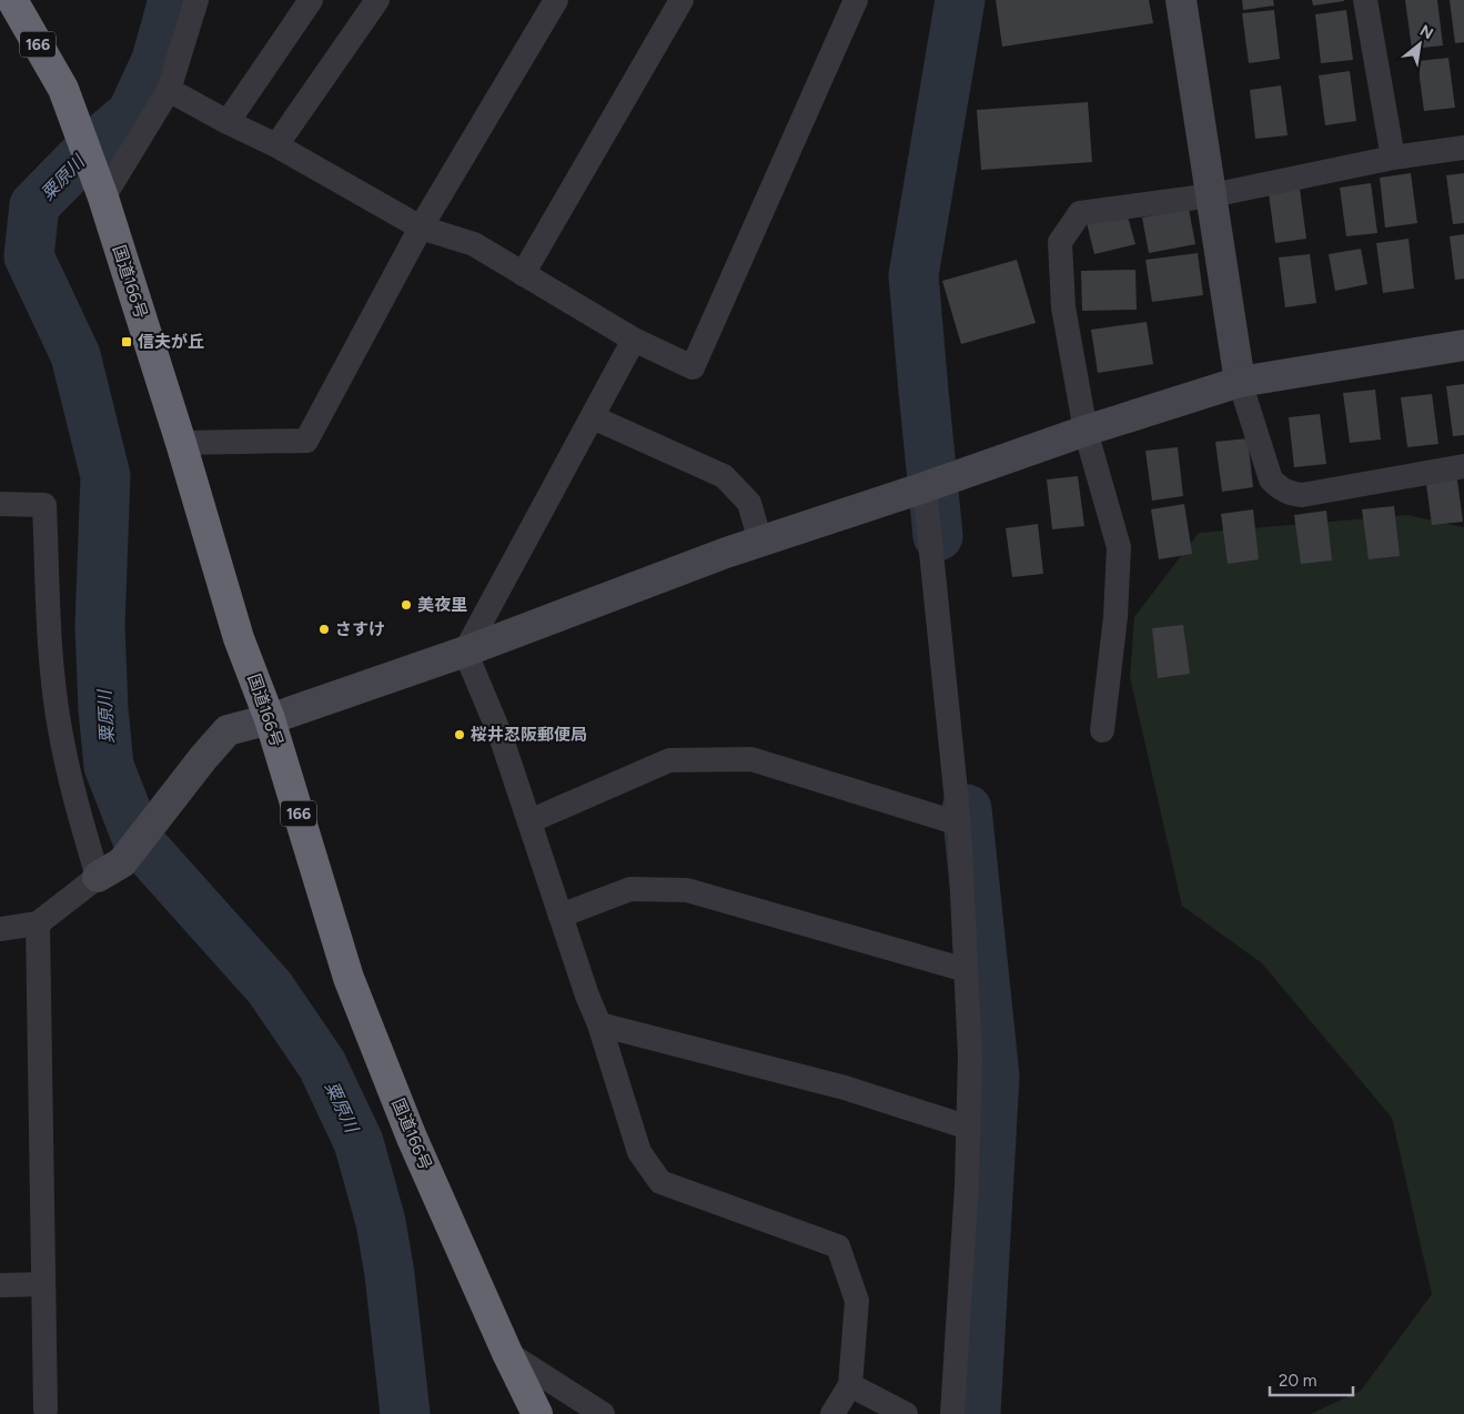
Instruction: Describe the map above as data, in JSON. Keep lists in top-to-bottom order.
{
  "streets": {
    "highway": ["166", "国道166号"]
  },
  "water": ["粟原川"],
  "places": {
    "transit": ["信夫が丘"],
    "other": ["美夜里", "さすけ", "桜井忍阪郵便局"]
  },
  "scale_bar": "20 m",
  "north": "top right"
}
